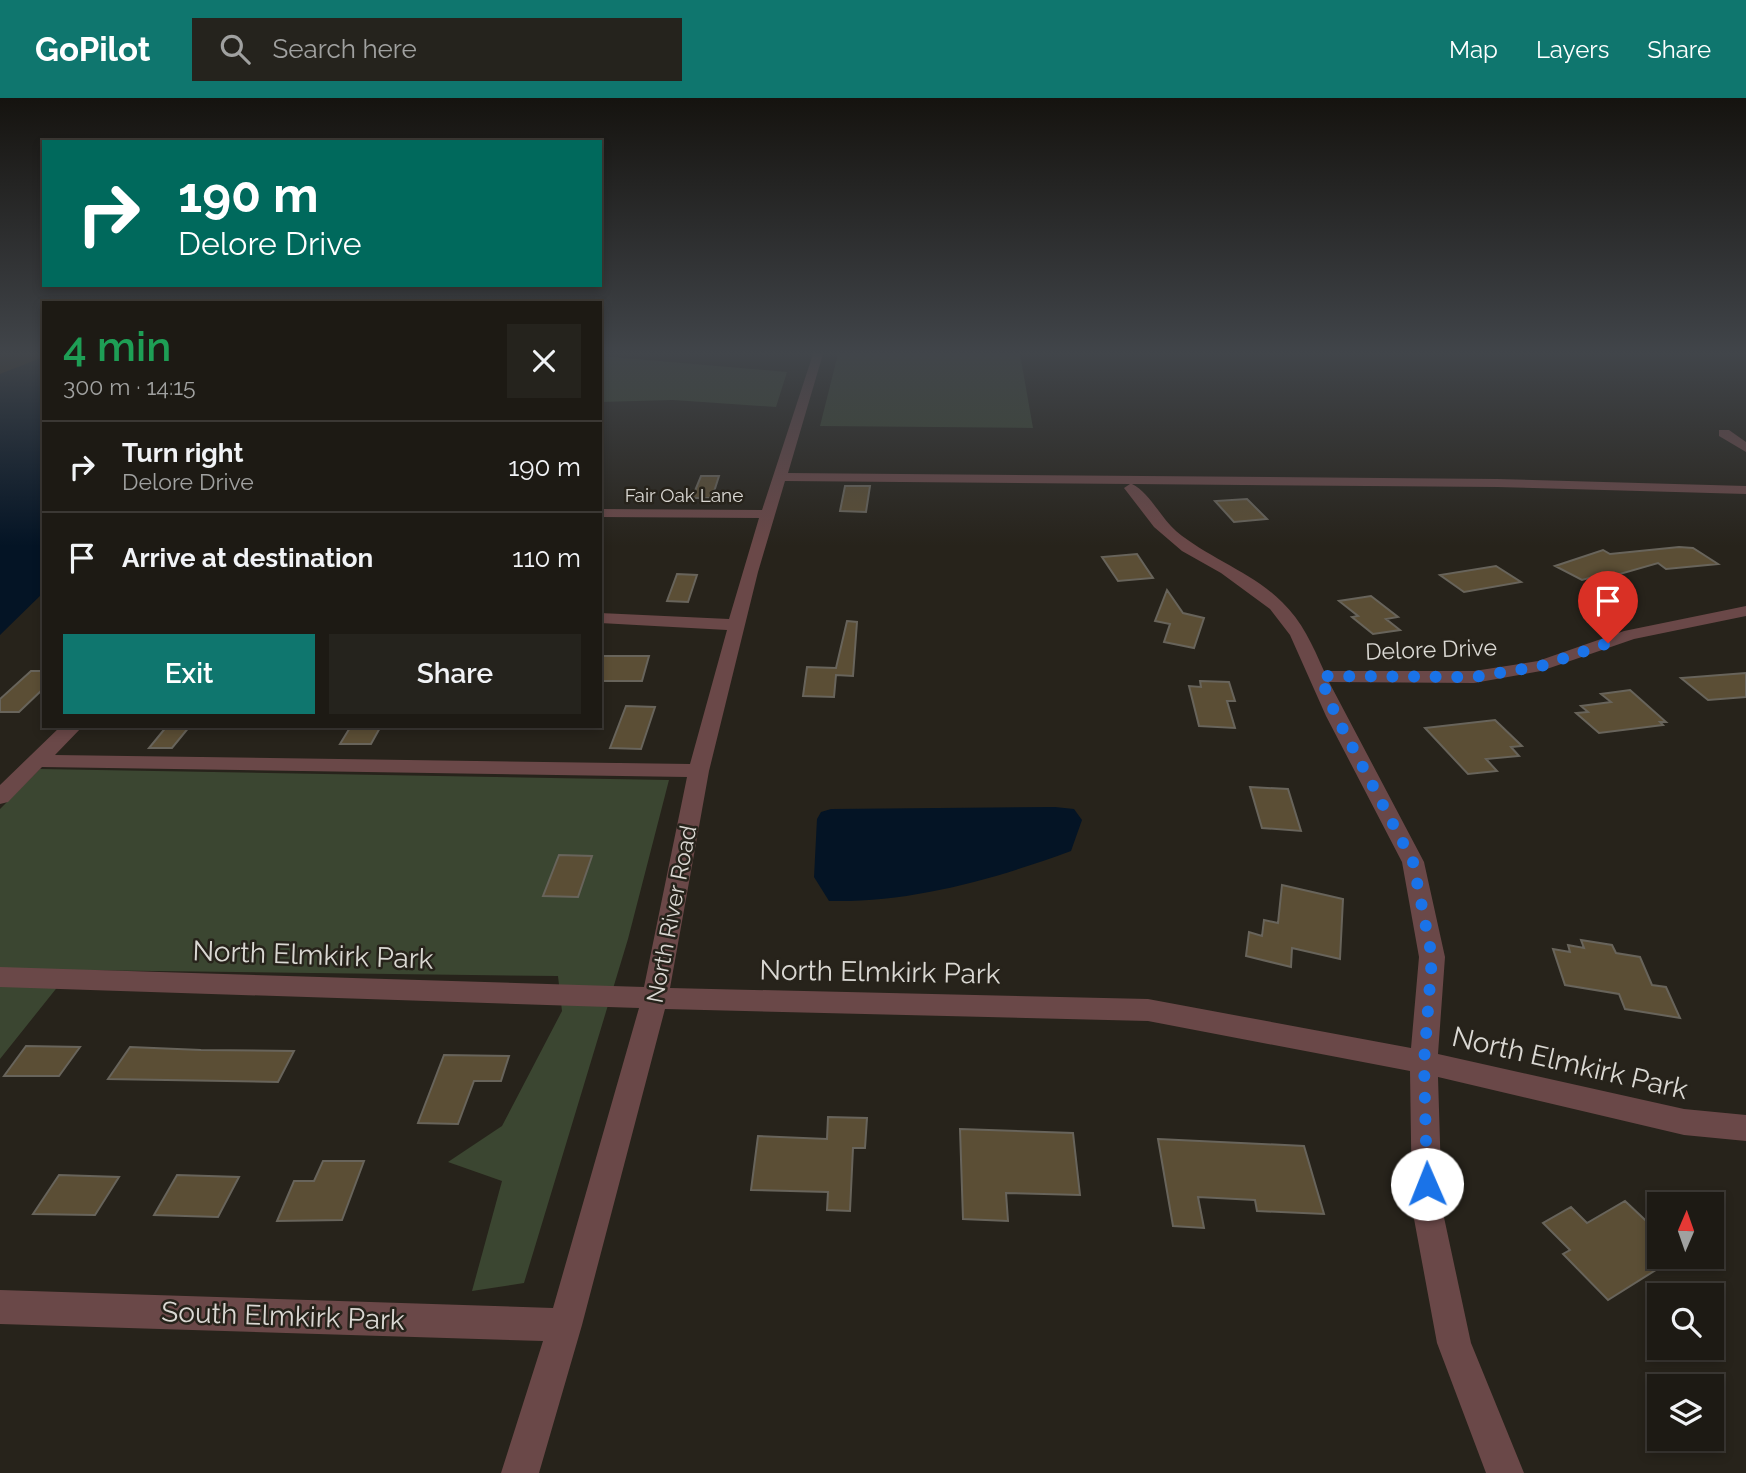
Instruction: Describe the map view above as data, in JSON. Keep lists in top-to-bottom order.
{
  "streets": {
    "street": [
      "Fair Oak Lane",
      "Delore Drive",
      "North River Road",
      "North Elmkirk Park",
      "South Elmkirk Park"
    ]
  },
  "crossings": [
    ["Fair Oak Lane", "North River Road"],
    ["North River Road", "North Elmkirk Park"],
    ["North River Road", "South Elmkirk Park"]
  ],
  "north": "top",
  "page": {
    "header": "GoPilot",
    "search": "Search here",
    "nav": ["Map", "Layers", "Share"],
    "turn": ["190 m", "Delore Drive"],
    "heading": ["4 min", "300 m · 14:15"],
    "list": [
      {
        "name": "Turn right",
        "note": "Delore Drive",
        "value": "190 m"
      },
      {
        "name": "Arrive at destination",
        "value": "110 m"
      }
    ],
    "buttons": ["Exit", "Share"]
  }
}
